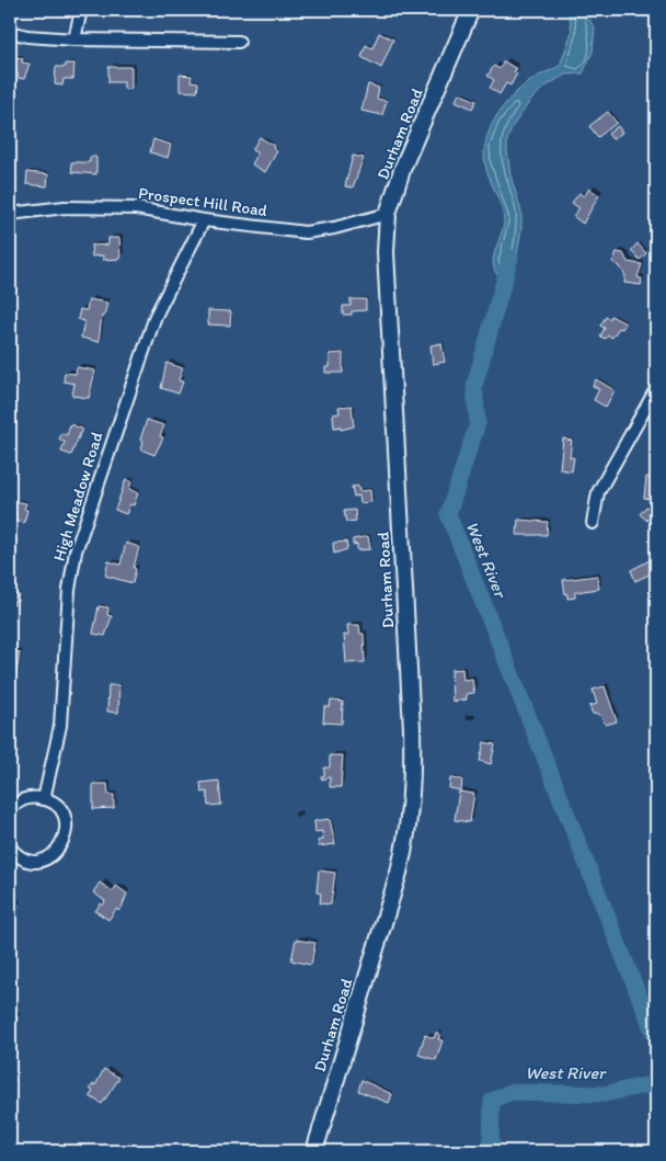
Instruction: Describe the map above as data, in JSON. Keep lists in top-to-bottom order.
{
  "streets": {
    "main road": ["Durham Road"],
    "street": ["Prospect Hill Road", "High Meadow Road"]
  },
  "crossings": [
    ["Durham Road", "Prospect Hill Road"],
    ["Prospect Hill Road", "High Meadow Road"]
  ],
  "water": ["West River"]
}
